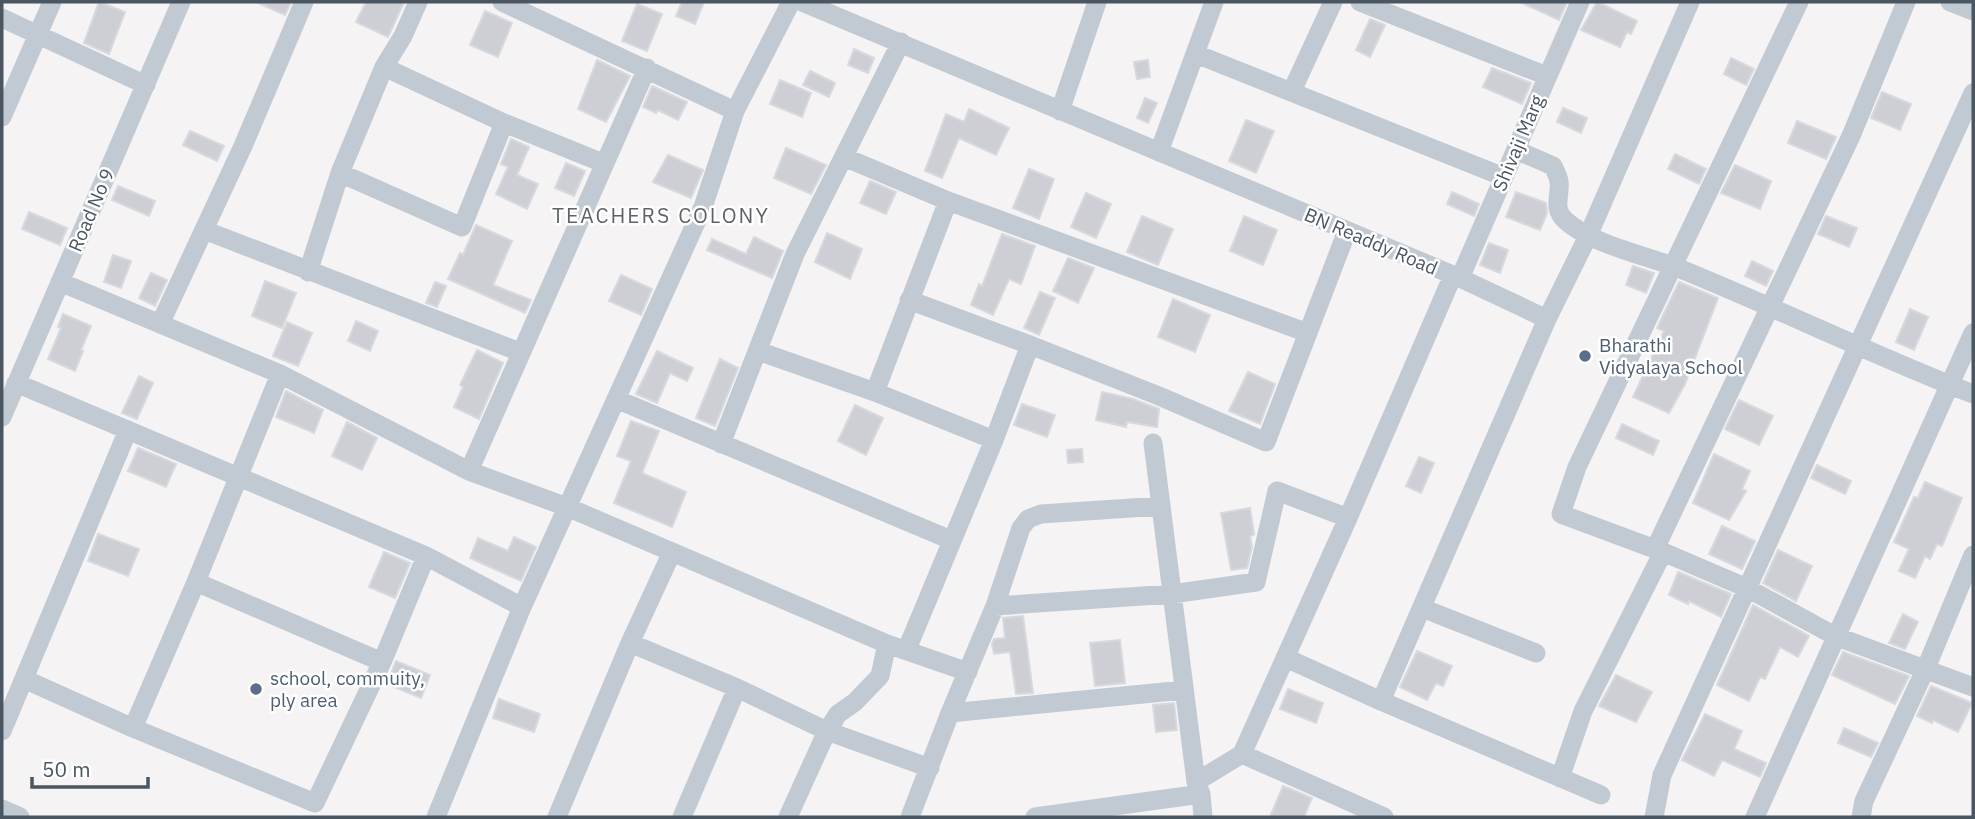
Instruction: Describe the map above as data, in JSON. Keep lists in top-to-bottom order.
{
  "streets": {
    "street": ["Shivaji Marg", "Road No 9", "BN Readdy Road"]
  },
  "crossings": [
    ["Shivaji Marg", "BN Readdy Road"]
  ],
  "districts": ["TEACHERS COLONY"],
  "places": ["Bharathi Vidyalaya School", "school, commuity, ply area"],
  "scale_bar": "50 m"
}
